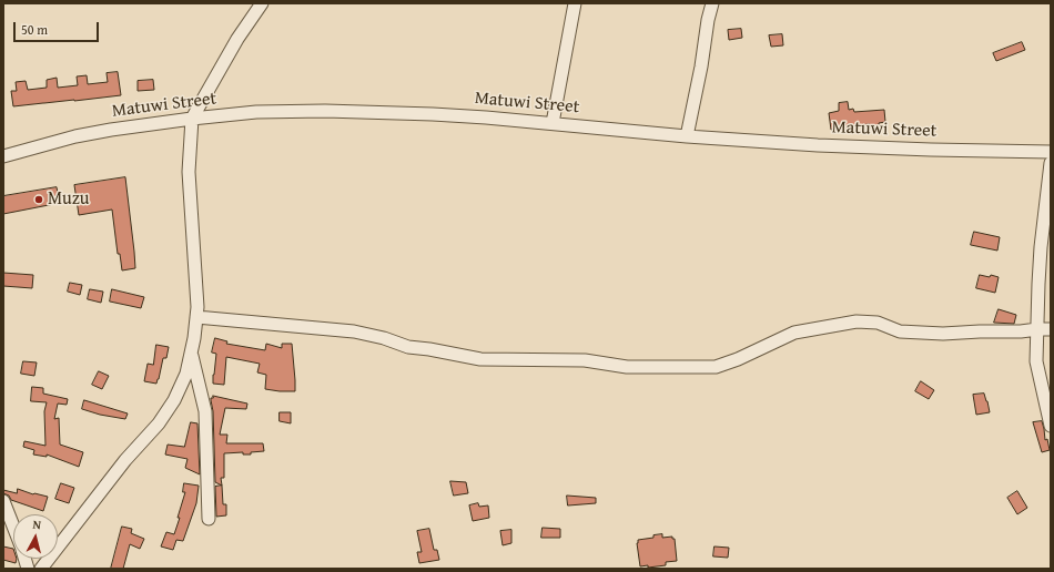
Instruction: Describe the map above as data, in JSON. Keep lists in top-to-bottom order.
{
  "streets": {
    "street": ["Matuwi Street"]
  },
  "places": ["Muzu"],
  "scale_bar": "50 m",
  "north": "top"
}
